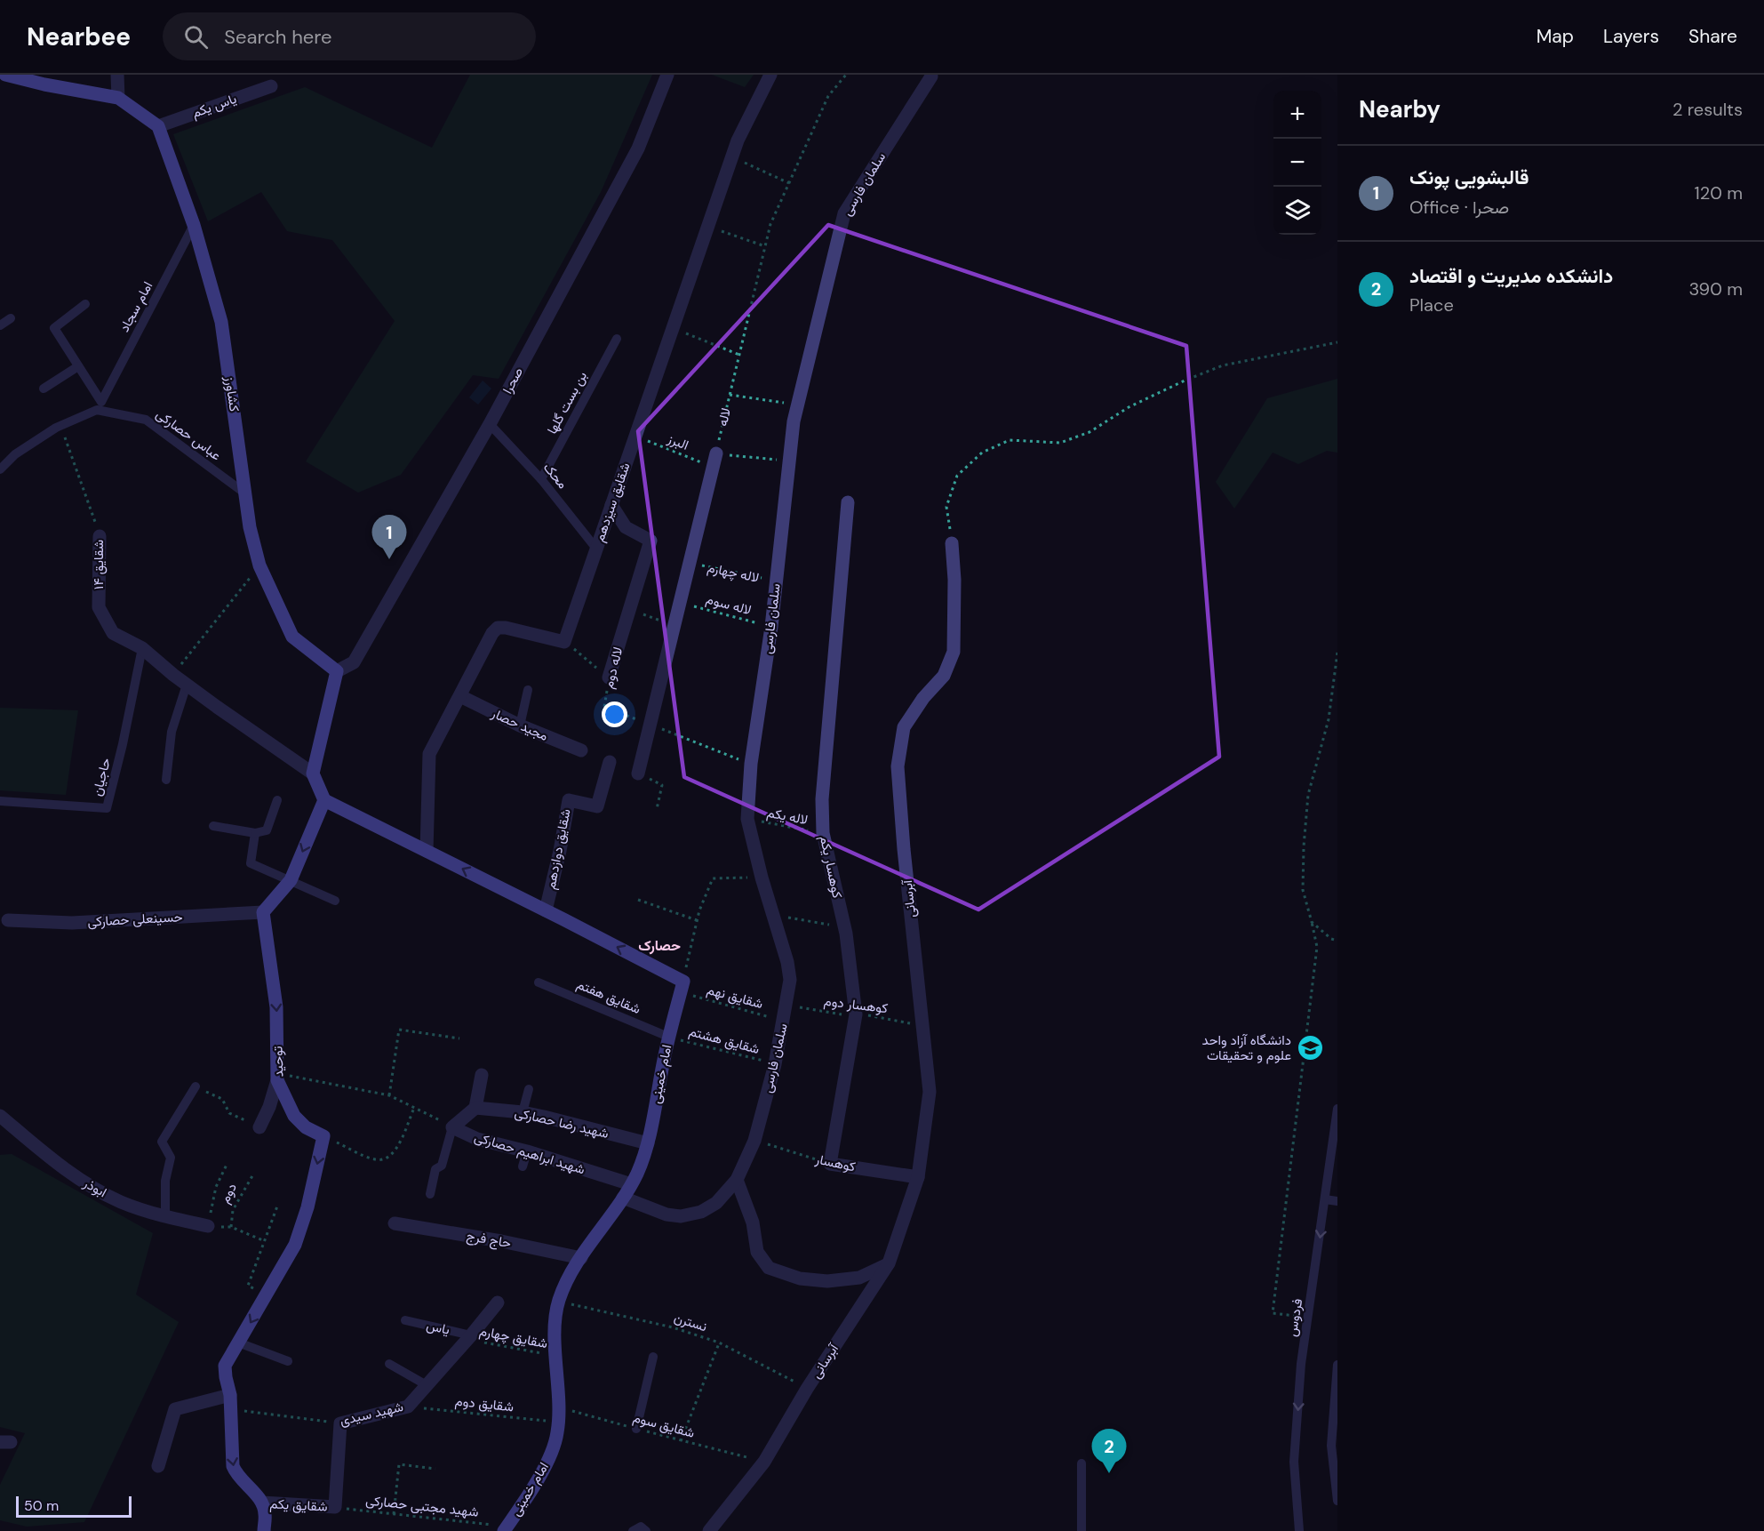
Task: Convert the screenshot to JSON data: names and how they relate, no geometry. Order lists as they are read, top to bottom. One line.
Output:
{"streets":{"street":["یاس یکم","سلمان فارسی","صحرا","کشاورز","شقایق سیزدهم","شقایق ۱۴","لاله دوم","مجید حصار","شقایق دوازدهم","کوهسار یکم","آبرسانی","حسینعلی حصارکی","توحید","امام خمینی","شهید رضا حصارکی","شهید ابراهیم حصارکی","کوهسار","ابوذر","حاج فرج","شهید سیدی","شقایق یکم"],"lane":["امام سجاد","بن بست گلها","عباس حصارکی","محک","حاجیان","شقایق هفتم","فردوس","یاس"],"path":["لاله","البرز","لاله چهارم","لاله سوم","لاله یکم","شقایق نهم","کوهسار دوم","شقایق هشتم","دوم","نسترن","شقایق چهارم","شقایق دوم","شقایق سوم","شهید مجتبی حصارکی"]},"crossings":[["یاس یکم","کشاورز"],["سلمان فارسی","لاله چهارم"],["سلمان فارسی","لاله سوم"],["سلمان فارسی","لاله دوم"],["سلمان فارسی","لاله یکم"],["سلمان فارسی","شقایق نهم"],["سلمان فارسی","کوهسار دوم"],["سلمان فارسی","شقایق هشتم"],["سلمان فارسی","کوهسار"],["امام سجاد","کشاورز"],["صحرا","کشاورز"],["صحرا","محک"],["کشاورز","عباس حصارکی"],["بن بست گلها","محک"],["عباس حصارکی","شقایق ۱۴"],["البرز","شقایق سیزدهم"],["محک","شقایق سیزدهم"],["شقایق سیزدهم","لاله دوم"],["شقایق ۱۴","حاجیان"],["لاله یکم","کوهسار یکم"],["کوهسار یکم","کوهسار دوم"],["کوهسار یکم","کوهسار"],["آبرسانی","کوهسار دوم"],["آبرسانی","کوهسار"],["آبرسانی","نسترن"],["آبرسانی","شقایق سوم"],["حسینعلی حصارکی","توحید"],["شقایق هفتم","شقایق هشتم"],["شقایق هفتم","امام خمینی"],["شقایق نهم","امام خمینی"],["شقایق هشتم","امام خمینی"],["امام خمینی","شهید رضا حصارکی"],["امام خمینی","شهید ابراهیم حصارکی"],["امام خمینی","حاج فرج"],["امام خمینی","نسترن"],["امام خمینی","شقایق چهارم"],["امام خمینی","شقایق دوم"],["امام خمینی","شقایق سوم"],["امام خمینی","شهید مجتبی حصارکی"],["یاس","شقایق چهارم"],["یاس","شهید سیدی"],["شقایق چهارم","شهید سیدی"],["شقایق دوم","شهید سیدی"],["شقایق یکم","شهید مجتبی حصارکی"]],"one_way":["توحید"],"districts":["حصارک"],"places":{"school or university":["دانشگاه آزاد واحد علوم و تحقیقات"]},"scale_bar":"50 m","page":{"header":"Nearbee","search":"Search here","nav":["Map","Layers","Share"],"heading":["Nearby","2 results"],"map_buttons":["+","−"],"list":[{"mark":"1","name":"قالبشویی پونک","note":"Office · صحرا","value":"120 m"},{"mark":"2","name":"دانشکده مدیریت و اقتصاد","note":"Place","value":"390 m"}],"pins":["1","2"],"scale":"50 m"}}
